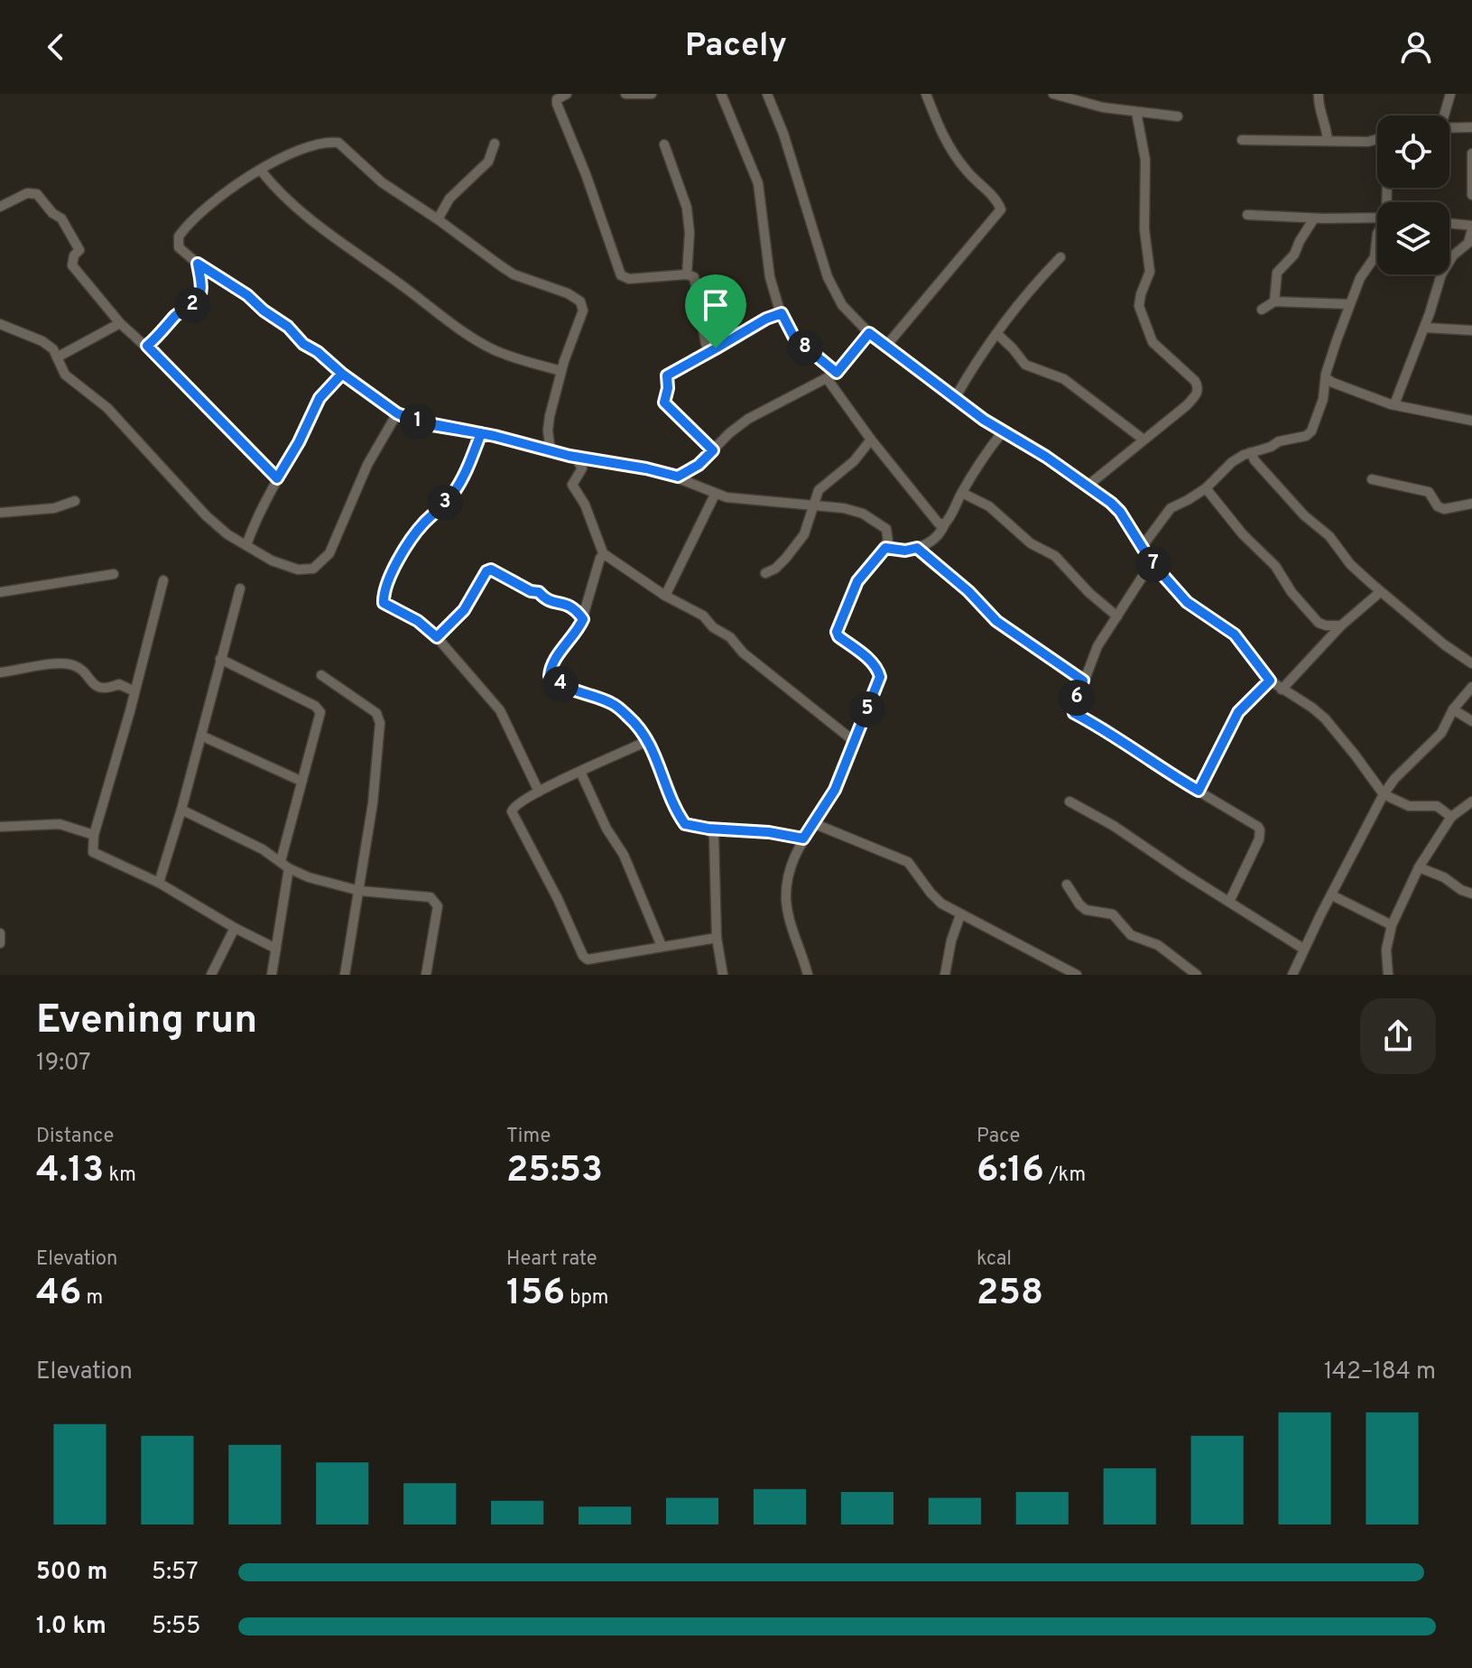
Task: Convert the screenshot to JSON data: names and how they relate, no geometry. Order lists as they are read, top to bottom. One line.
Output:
{"page":{"header":"Pacely","pins":["2","8","1","3","7","4","6","5"],"heading":["Evening run","19:07"],"stats":[["Distance","4.13 km"],["Time","25:53"],["Pace","6:16 /km"],["Elevation","46 m"],["Heart rate","156 bpm"],["kcal","258"]],"chart":["Elevation","142–184 m"],"list":[{"name":"500 m","note":"5:57"},{"name":"1.0 km","note":"5:55"}]}}
